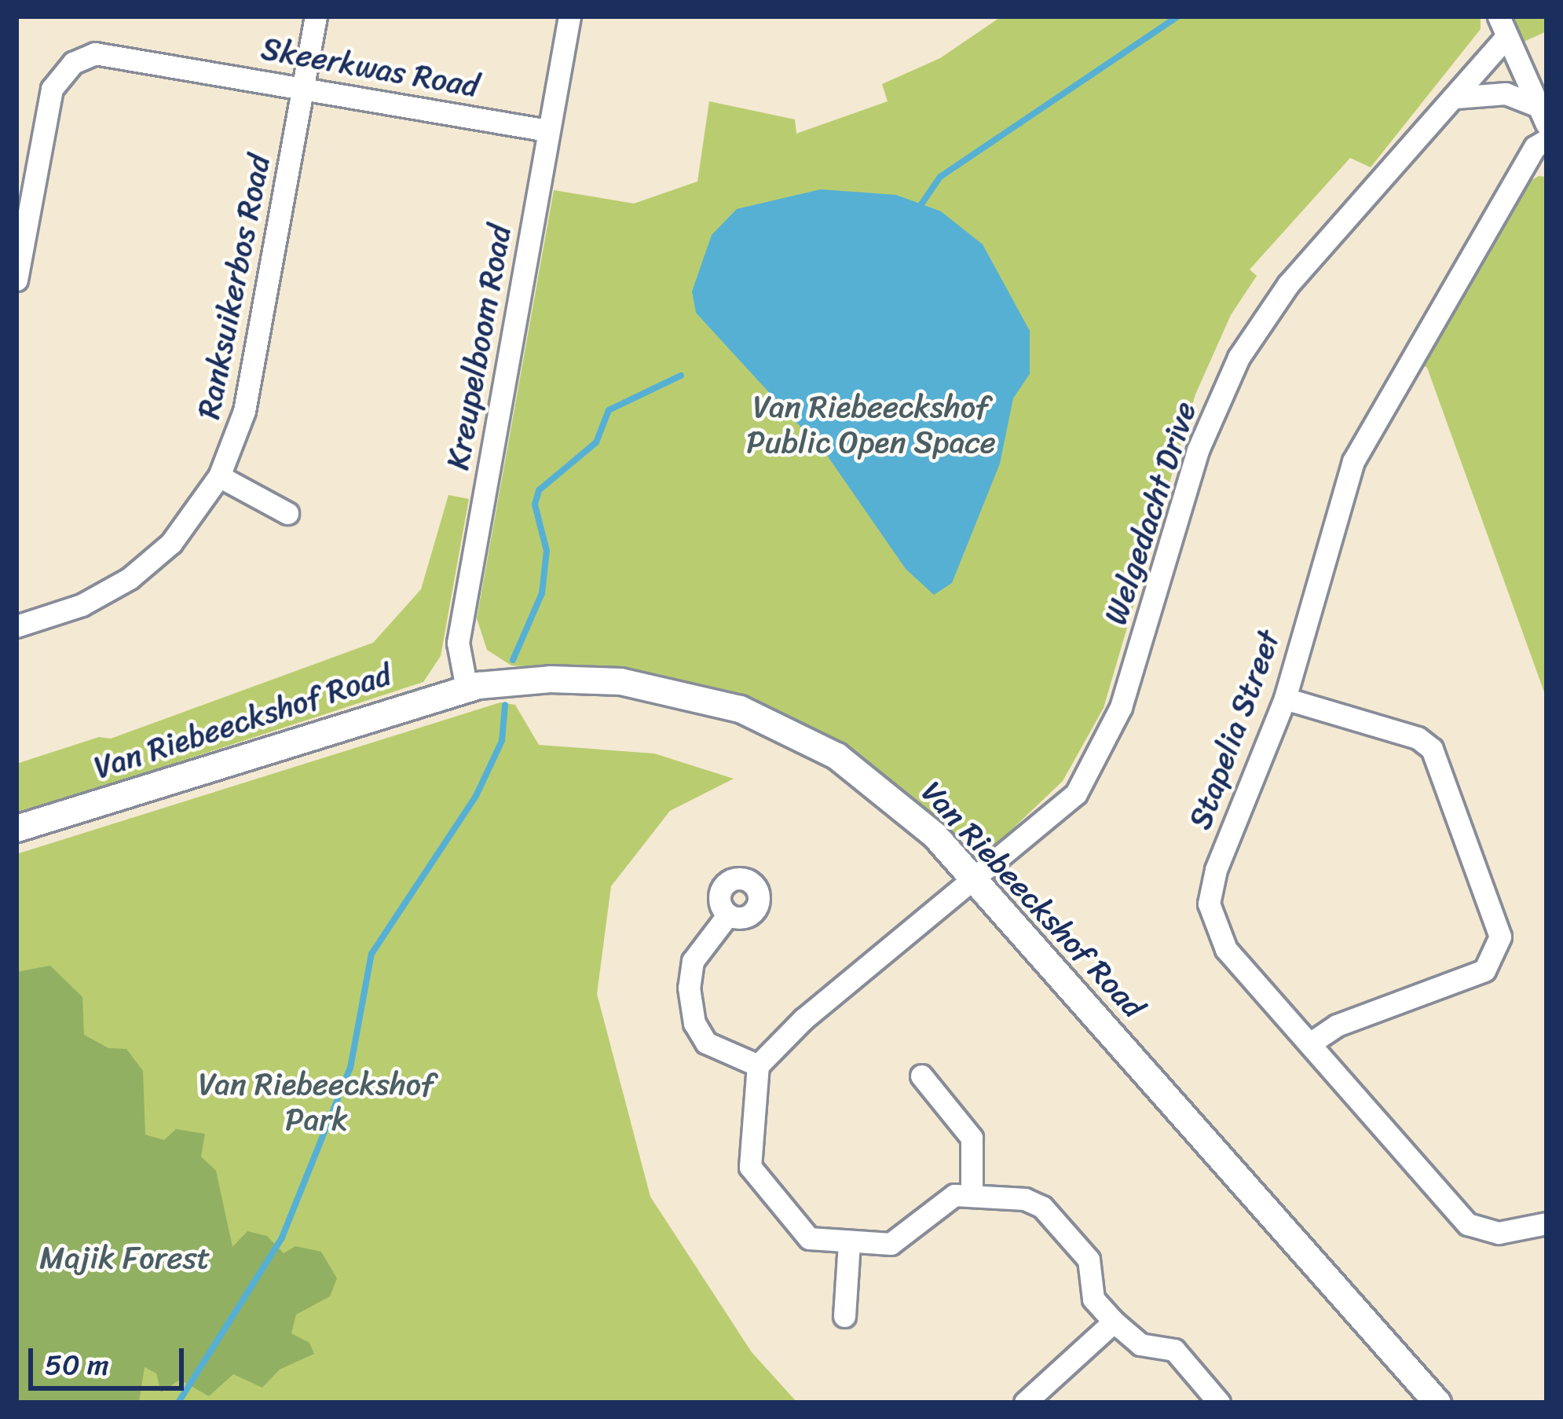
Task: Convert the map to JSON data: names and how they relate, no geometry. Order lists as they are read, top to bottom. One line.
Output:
{"streets":{"street":["Skeerkwas Road","Ranksuikerbos Road","Kreupelboom Road","Welgedacht Drive","Van Riebeeckshof Road","Stapelia Street"]},"crossings":[["Skeerkwas Road","Ranksuikerbos Road"],["Skeerkwas Road","Kreupelboom Road"],["Kreupelboom Road","Van Riebeeckshof Road"],["Welgedacht Drive","Van Riebeeckshof Road"]],"parks":["Van Riebeeckshof Public Open Space","Van Riebeeckshof Park","Majik Forest"],"scale_bar":"50 m"}
